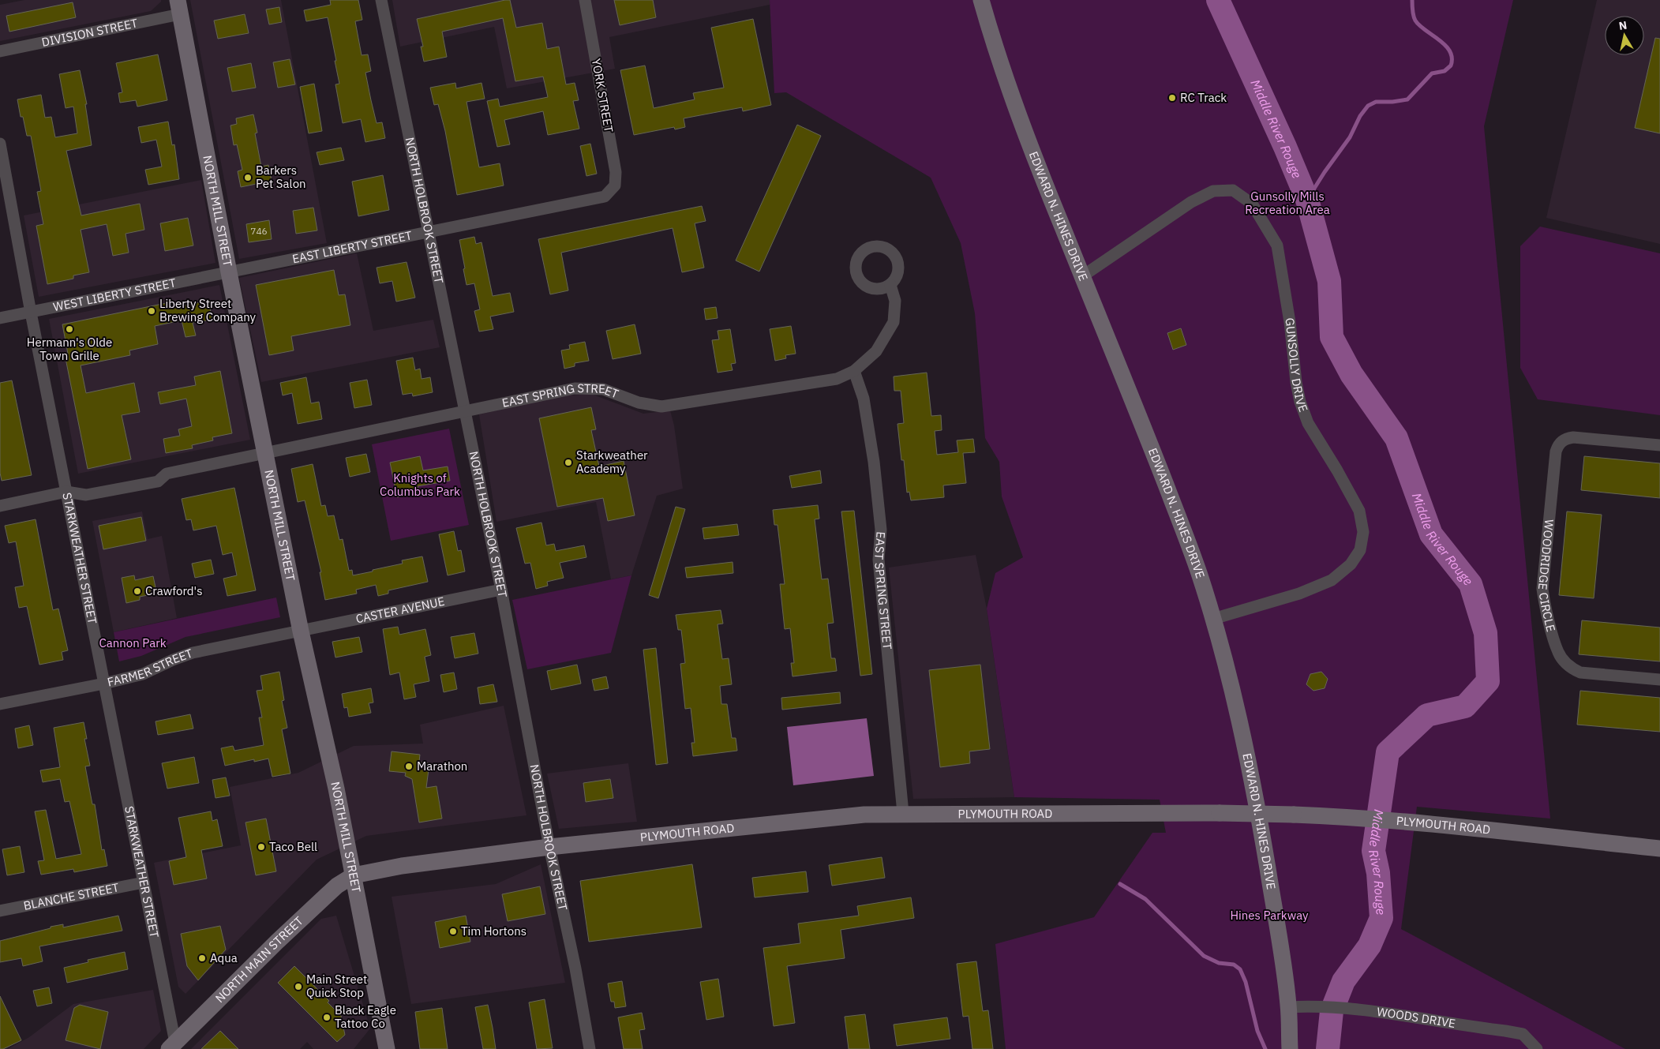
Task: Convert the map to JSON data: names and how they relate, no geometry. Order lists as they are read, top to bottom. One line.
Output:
{"streets":{"street":["DIVISION STREET","YORK STREET","NORTH HOLBROOK STREET","NORTH MILL STREET","EDWARD N. HINES DRIVE","EAST LIBERTY STREET","WEST LIBERTY STREET","GUNSOLLY DRIVE","EAST SPRING STREET","STARKWEATHER STREET","WOODRIDGE CIRCLE","CASTER AVENUE","FARMER STREET","PLYMOUTH ROAD","BLANCHE STREET","NORTH MAIN STREET","WOODS DRIVE"]},"crossings":[["DIVISION STREET","NORTH MILL STREET"],["YORK STREET","EAST LIBERTY STREET"],["NORTH HOLBROOK STREET","EAST LIBERTY STREET"],["NORTH HOLBROOK STREET","EAST SPRING STREET"],["NORTH HOLBROOK STREET","CASTER AVENUE"],["NORTH HOLBROOK STREET","PLYMOUTH ROAD"],["NORTH MILL STREET","EAST LIBERTY STREET"],["NORTH MILL STREET","WEST LIBERTY STREET"],["NORTH MILL STREET","EAST SPRING STREET"],["NORTH MILL STREET","CASTER AVENUE"],["NORTH MILL STREET","FARMER STREET"],["NORTH MILL STREET","PLYMOUTH ROAD"],["NORTH MILL STREET","NORTH MAIN STREET"],["EDWARD N. HINES DRIVE","GUNSOLLY DRIVE"],["EDWARD N. HINES DRIVE","WOODS DRIVE"],["EAST LIBERTY STREET","WEST LIBERTY STREET"],["WEST LIBERTY STREET","STARKWEATHER STREET"],["EAST SPRING STREET","STARKWEATHER STREET"],["EAST SPRING STREET","PLYMOUTH ROAD"],["STARKWEATHER STREET","FARMER STREET"],["STARKWEATHER STREET","BLANCHE STREET"],["STARKWEATHER STREET","NORTH MAIN STREET"],["CASTER AVENUE","FARMER STREET"],["PLYMOUTH ROAD","NORTH MAIN STREET"]],"water":["Middle River Rouge"],"parks":["Gunsolly Mills Recreation Area","Knights of Columbus Park","Cannon Park","Hines Parkway"],"places":["RC Track","Barkers Pet Salon","Liberty Street Brewing Company","Hermann's Olde Town Grille","Starkweather Academy","Crawford's","Marathon","Taco Bell","Tim Hortons","Aqua","Main Street Quick Stop","Black Eagle Tattoo Co"],"house_numbers":["746"],"north":"top"}
